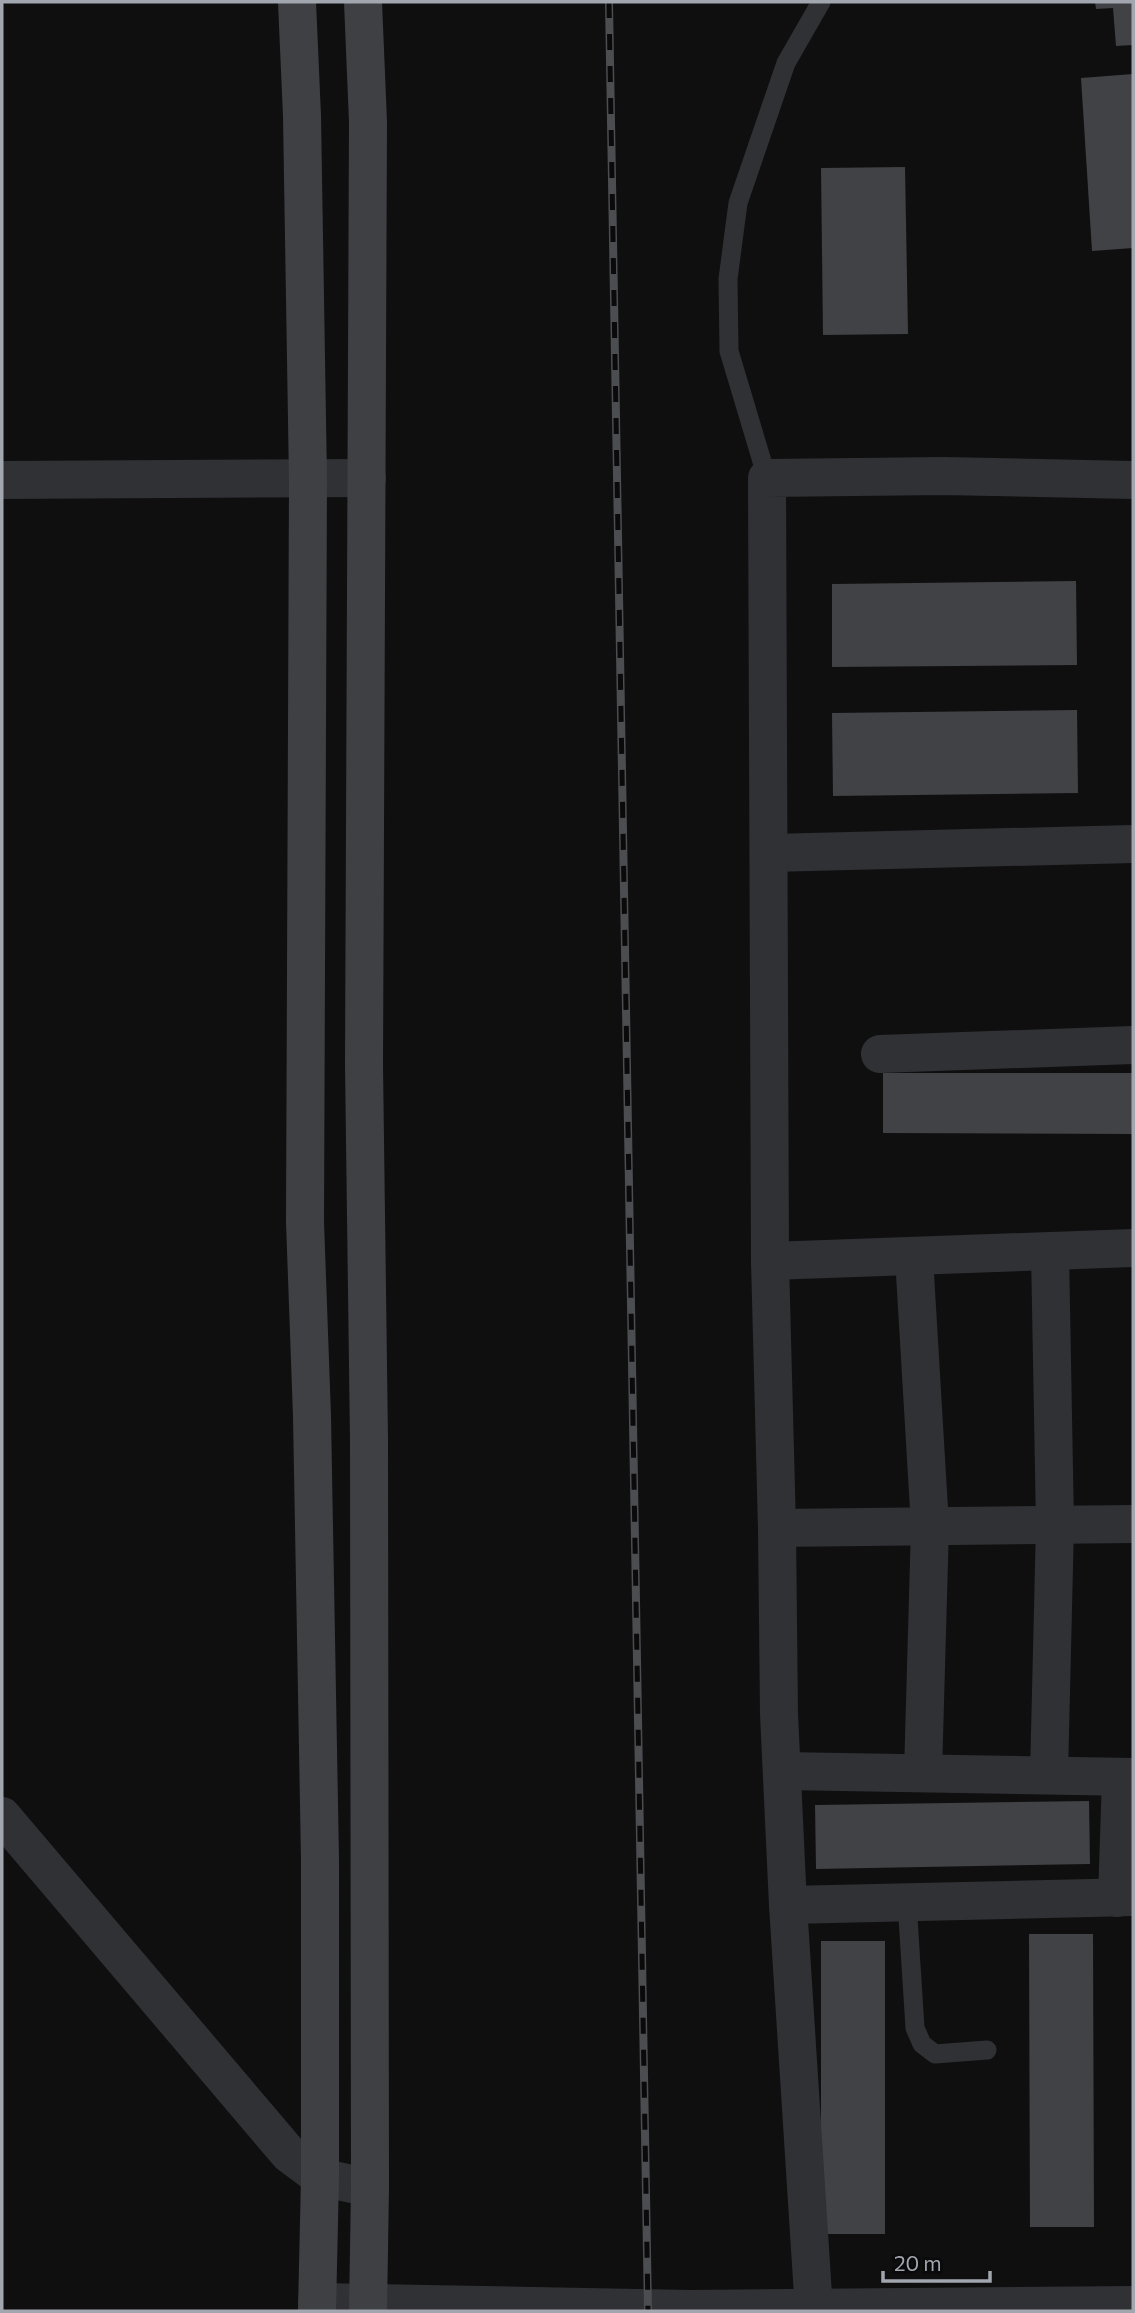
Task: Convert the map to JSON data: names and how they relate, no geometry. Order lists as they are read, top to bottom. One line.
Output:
{"scale_bar":"20 m"}
